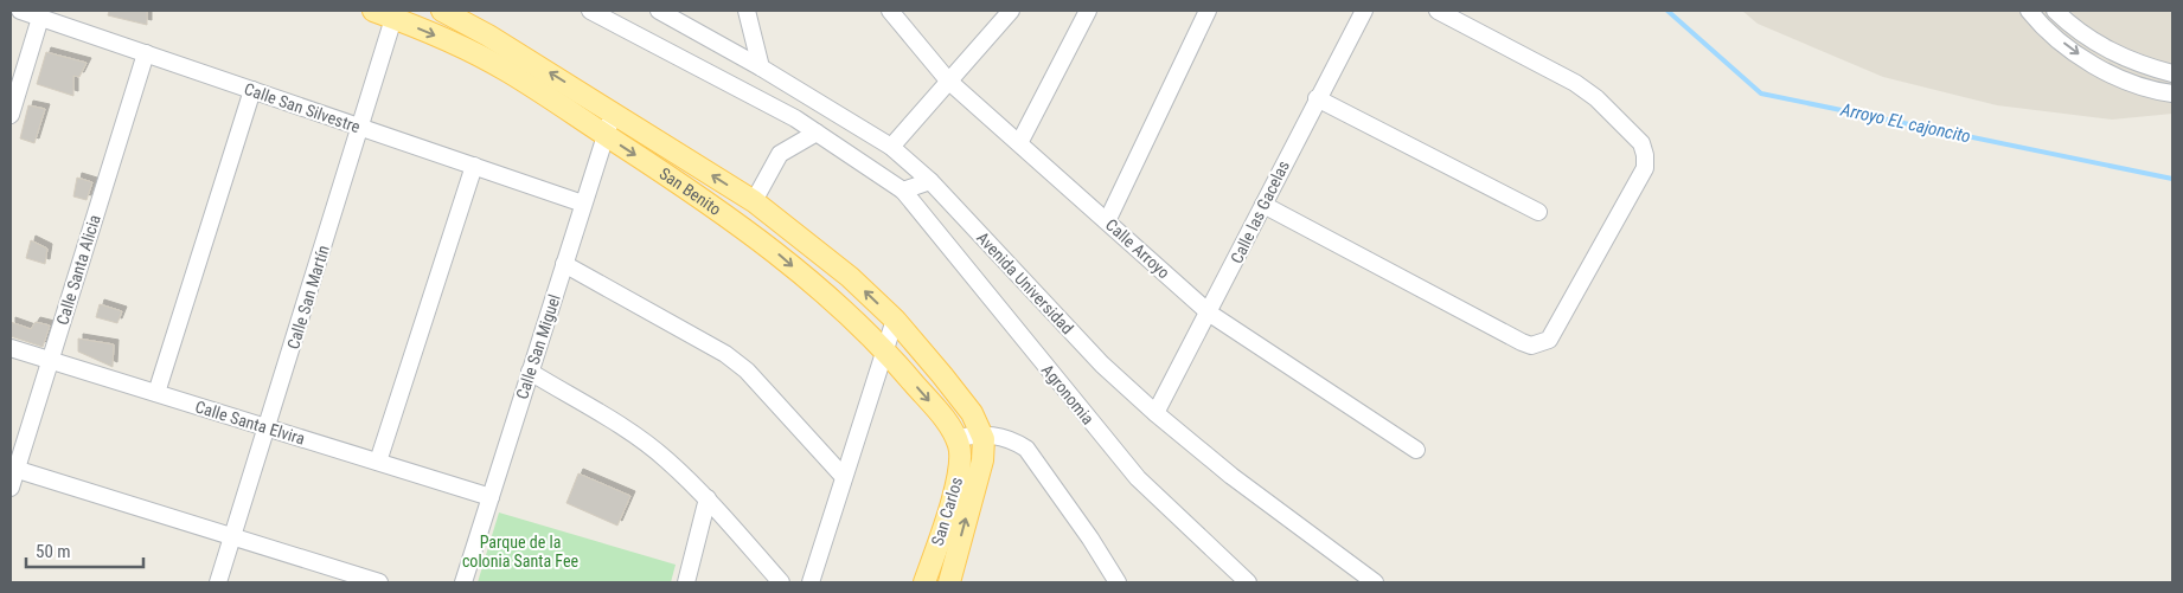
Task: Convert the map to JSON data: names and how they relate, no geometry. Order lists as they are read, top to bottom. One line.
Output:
{"streets":{"main road":["San Benito","San Carlos"],"street":["Calle San Silvestre","Calle las Gacelas","Calle Arroyo","Calle Santa Alicia","Avenida Universidad","Calle San Martín","Calle San Miguel","Agronomia","Calle Santa Elvira"]},"crossings":[["Calle San Silvestre","Calle Santa Alicia"],["Calle San Silvestre","Calle San Martín"],["Calle San Silvestre","Calle San Miguel"],["San Benito","Calle San Martín"],["San Benito","Calle San Miguel"],["San Benito","San Carlos"],["Calle las Gacelas","Calle Arroyo"],["Calle las Gacelas","Avenida Universidad"],["Calle Santa Alicia","Calle Santa Elvira"],["Calle San Martín","Calle Santa Elvira"],["Calle San Miguel","Calle Santa Elvira"]],"water":["Arroyo EL cajoncito"],"parks":["Parque de la colonia Santa Fee"],"scale_bar":"50 m"}
